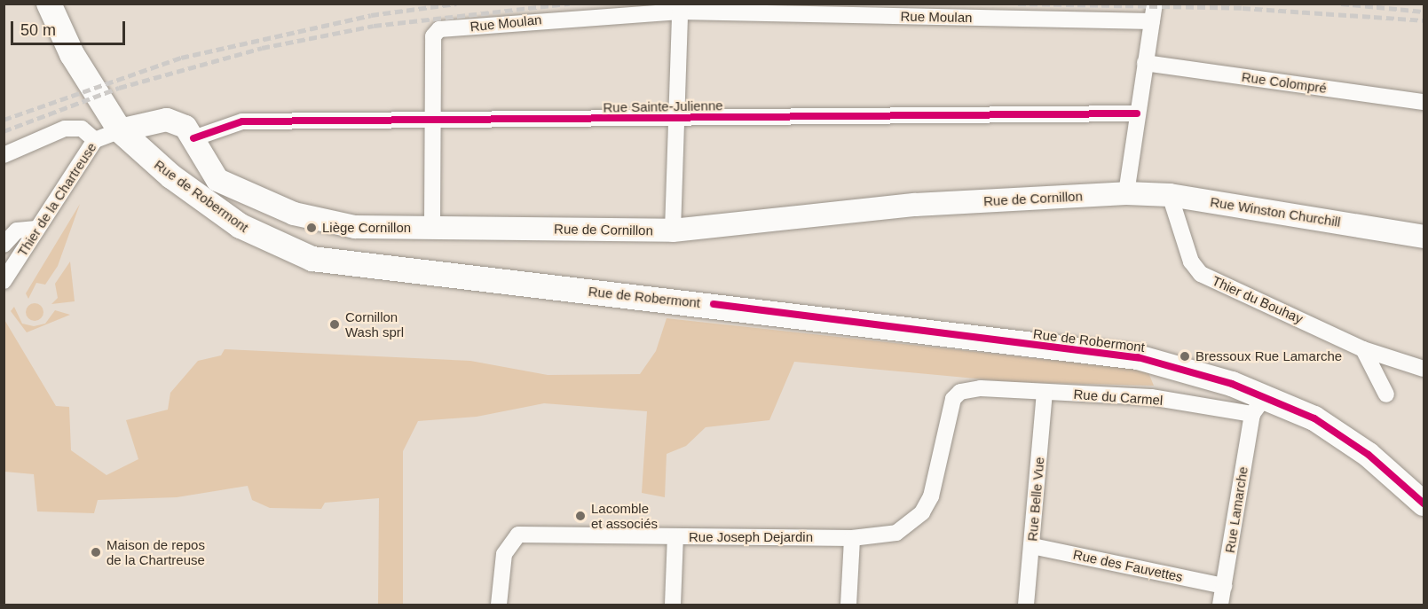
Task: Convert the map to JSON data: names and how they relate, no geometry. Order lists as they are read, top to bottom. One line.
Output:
{"streets":{"main road":["Rue de Robermont","Rue de Cornillon","Rue Winston Churchill"],"street":["Rue Moulan","Rue Colompré","Rue Sainte-Julienne","Thier de la Chartreuse","Thier du Bouhay","Rue du Carmel","Rue Belle Vue","Rue Lamarche","Rue Joseph Dejardin","Rue des Fauvettes"]},"crossings":[["Rue Moulan","Rue Sainte-Julienne"],["Rue Sainte-Julienne","Rue de Cornillon"],["Rue de Robermont","Rue de Cornillon"],["Rue de Robermont","Thier de la Chartreuse"],["Rue de Robermont","Rue du Carmel"],["Rue de Robermont","Rue Lamarche"],["Rue de Cornillon","Thier de la Chartreuse"],["Rue de Cornillon","Rue Winston Churchill"],["Rue Winston Churchill","Thier du Bouhay"],["Rue du Carmel","Rue Belle Vue"],["Rue du Carmel","Rue Lamarche"],["Rue du Carmel","Rue Joseph Dejardin"],["Rue Belle Vue","Rue des Fauvettes"],["Rue Lamarche","Rue des Fauvettes"]],"places":["Liège Cornillon","Cornillon Wash sprl","Bressoux Rue Lamarche","Lacomble et associés","Maison de repos de la Chartreuse"],"scale_bar":"50 m"}
